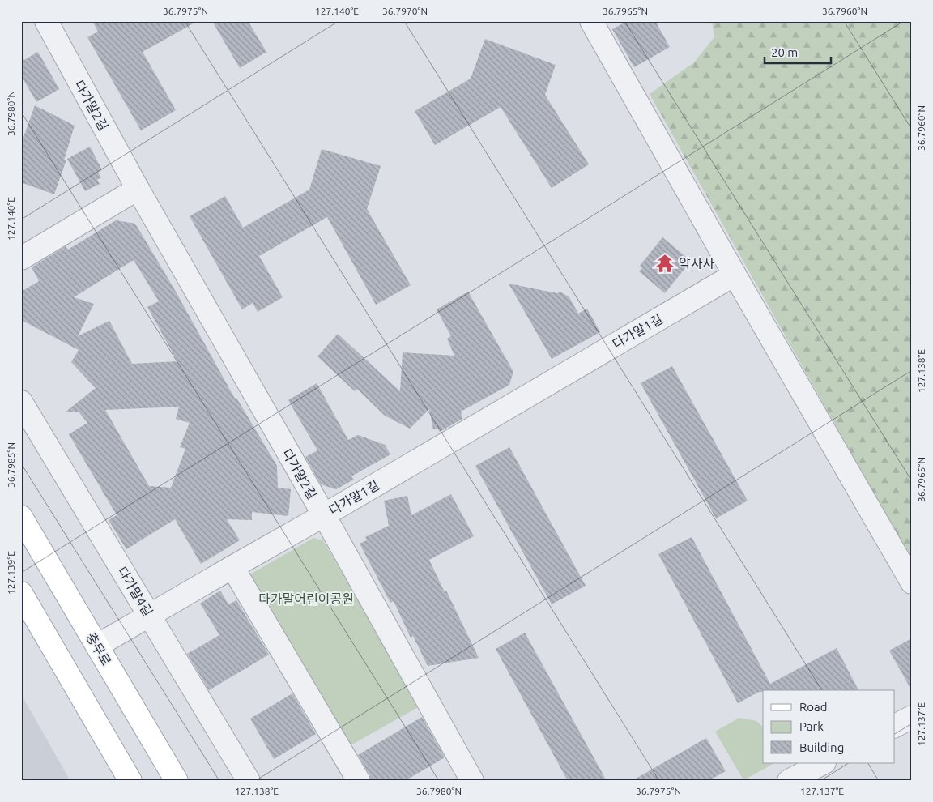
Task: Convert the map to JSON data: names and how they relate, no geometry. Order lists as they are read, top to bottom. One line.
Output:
{"streets":{"main road":["충무로"],"street":["다가말2길","다가말1길","다가말4길"]},"crossings":[["다가말2길","다가말1길"],["다가말1길","다가말4길"],["다가말1길","충무로"]],"parks":["다가말어린이공원"],"places":{"temple":["약사사"]},"legend":["Road","Park","Building"],"scale_bar":"20 m","coordinates":["36.7975°N","127.140°E","36.7970°N","36.7965°N","36.7960°N","36.7980°N","127.138°E","36.7985°N","127.139°E","127.137°E"]}
